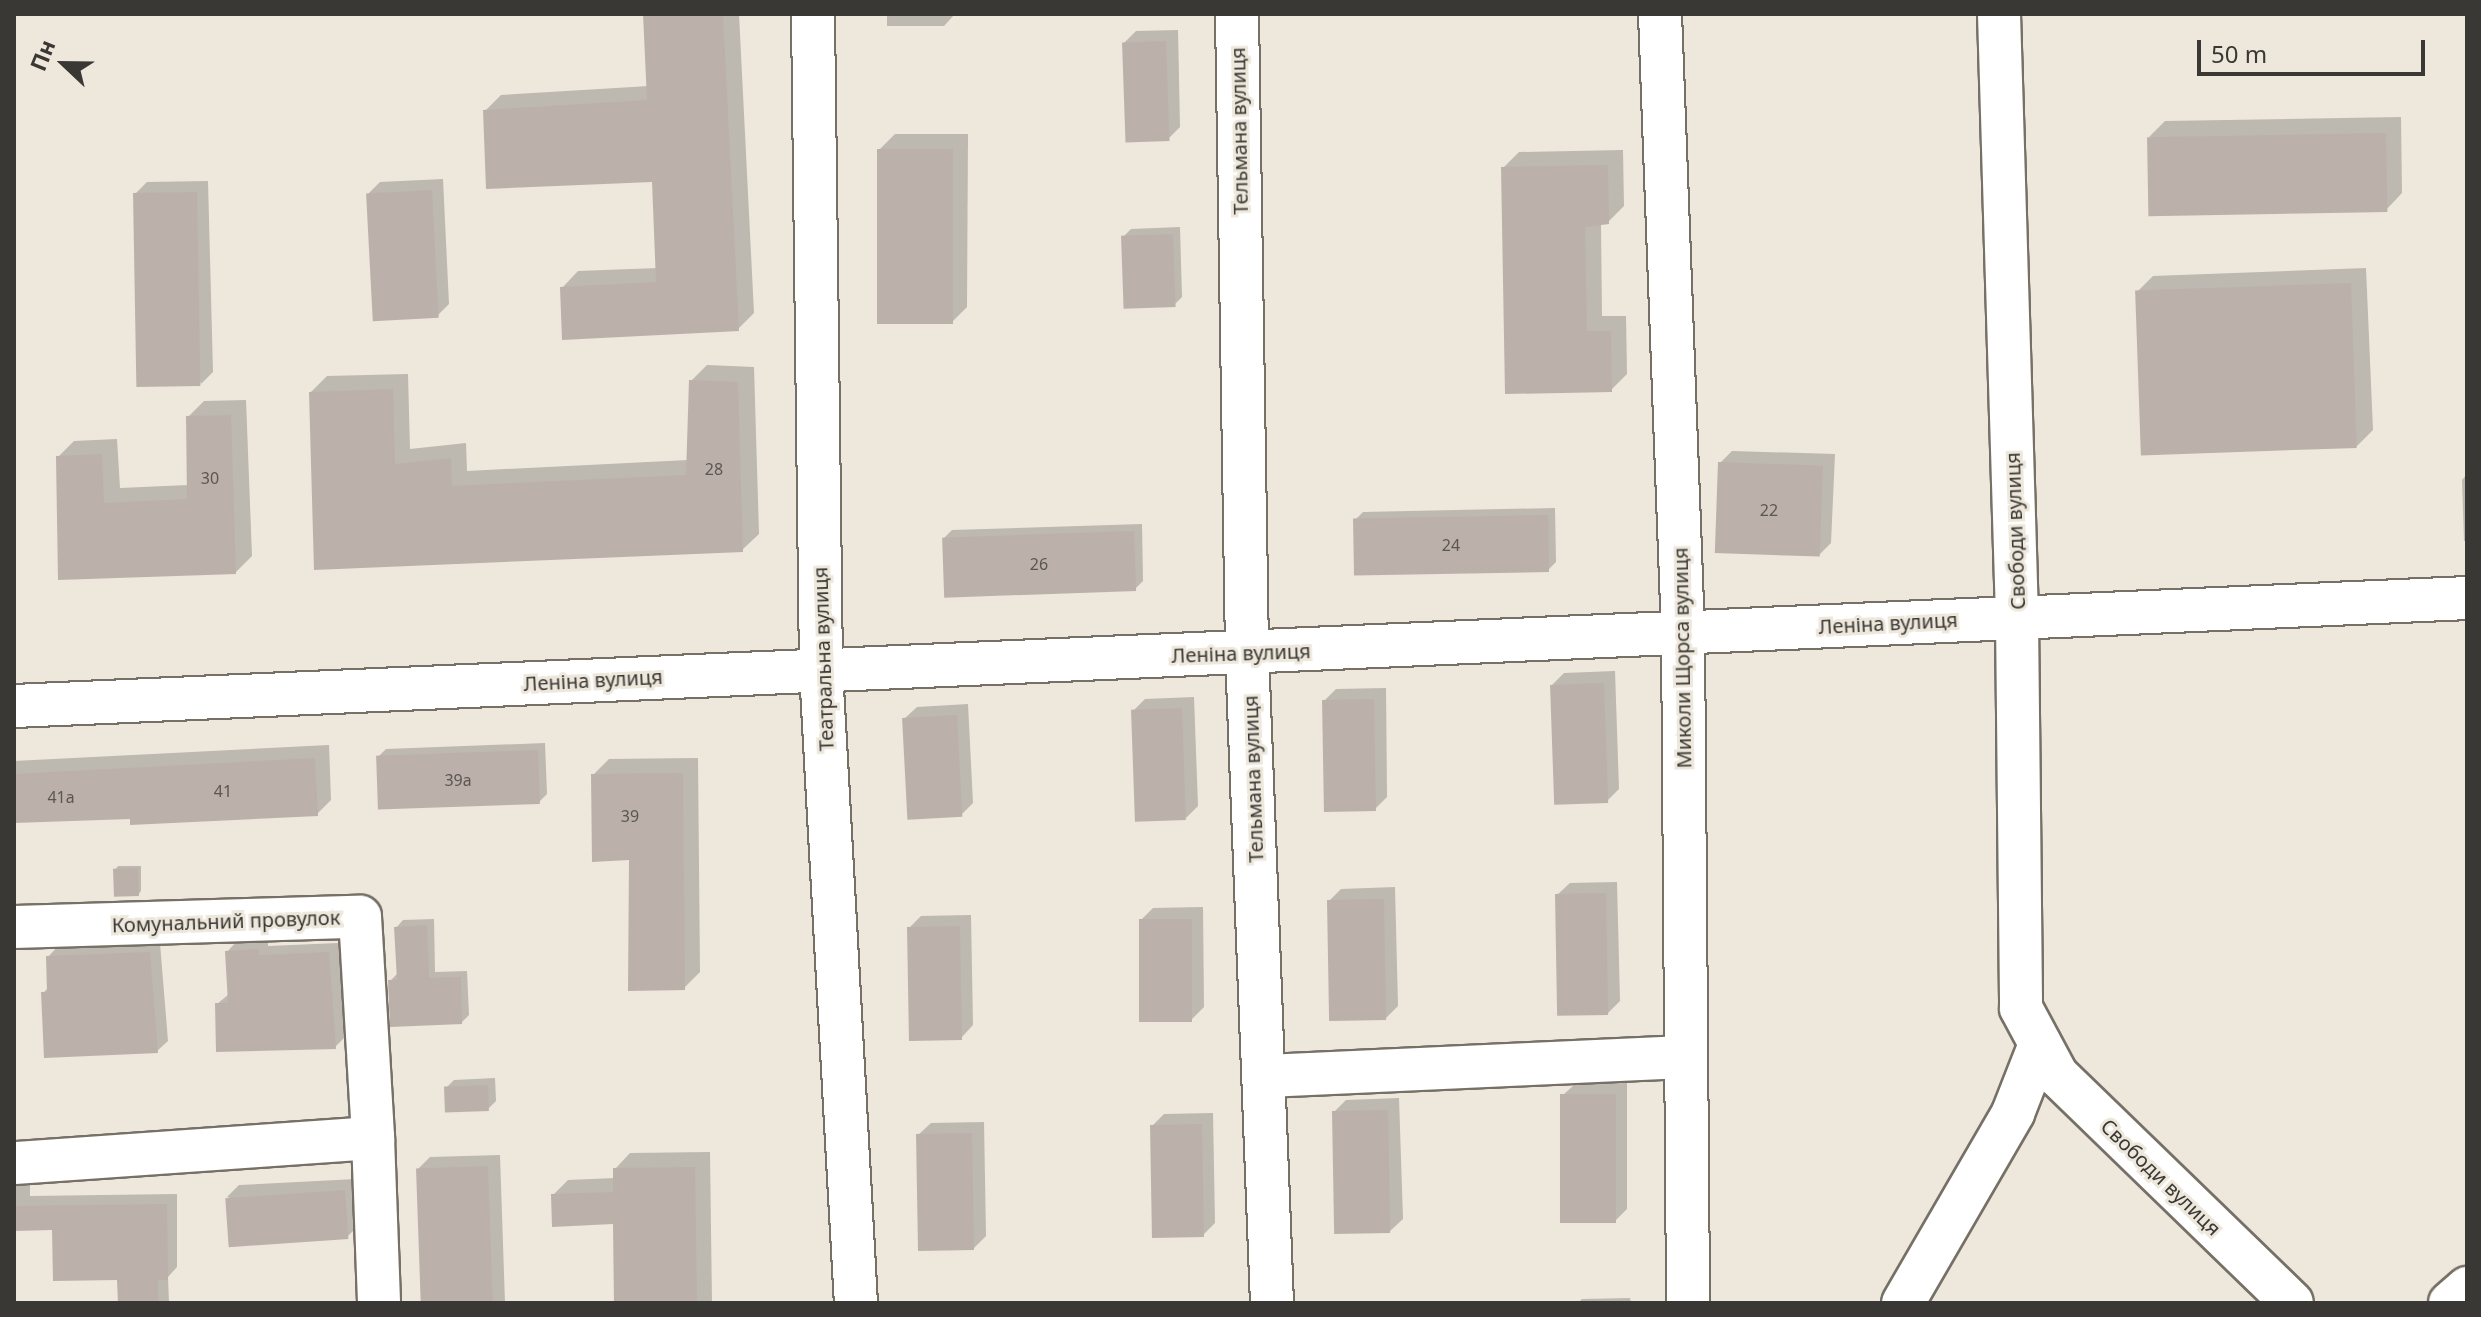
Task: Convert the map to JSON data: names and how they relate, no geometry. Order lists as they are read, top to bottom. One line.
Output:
{"streets":{"street":["Тельмана вулиця","Свободи вулиця","Леніна вулиця","Миколи Щорса вулиця","Театральна вулиця","Комунальний провулок"]},"crossings":[["Тельмана вулиця","Леніна вулиця"],["Свободи вулиця","Леніна вулиця"],["Леніна вулиця","Миколи Щорса вулиця"],["Леніна вулиця","Театральна вулиця"]],"house_numbers":["28","30","22","24","26","39а","41","41а","39"],"scale_bar":"50 m","north":"left"}
